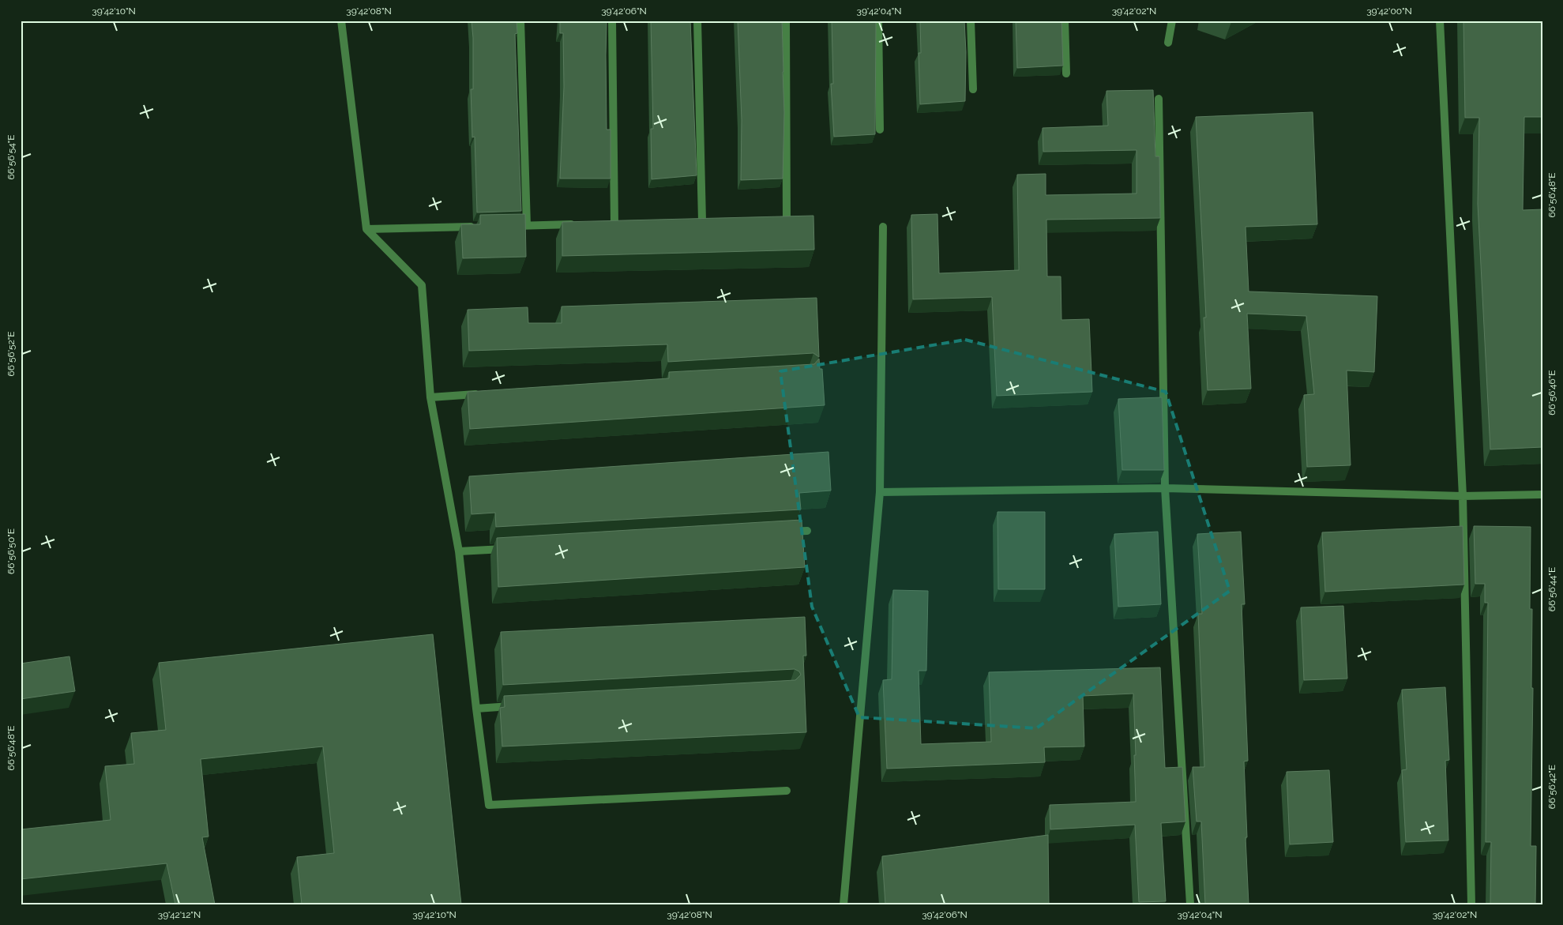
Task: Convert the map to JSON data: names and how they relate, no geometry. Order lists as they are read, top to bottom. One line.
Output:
{"coordinates":["39°42'10\"N","39°42'08\"N","39°42'06\"N","39°42'04\"N","39°42'02\"N","39°42'00\"N","66°56'54\"E","66°56'48\"E","66°56'52\"E","66°56'46\"E","66°56'50\"E","66°56'44\"E","66°56'42\"E","39°42'12\"N"]}
